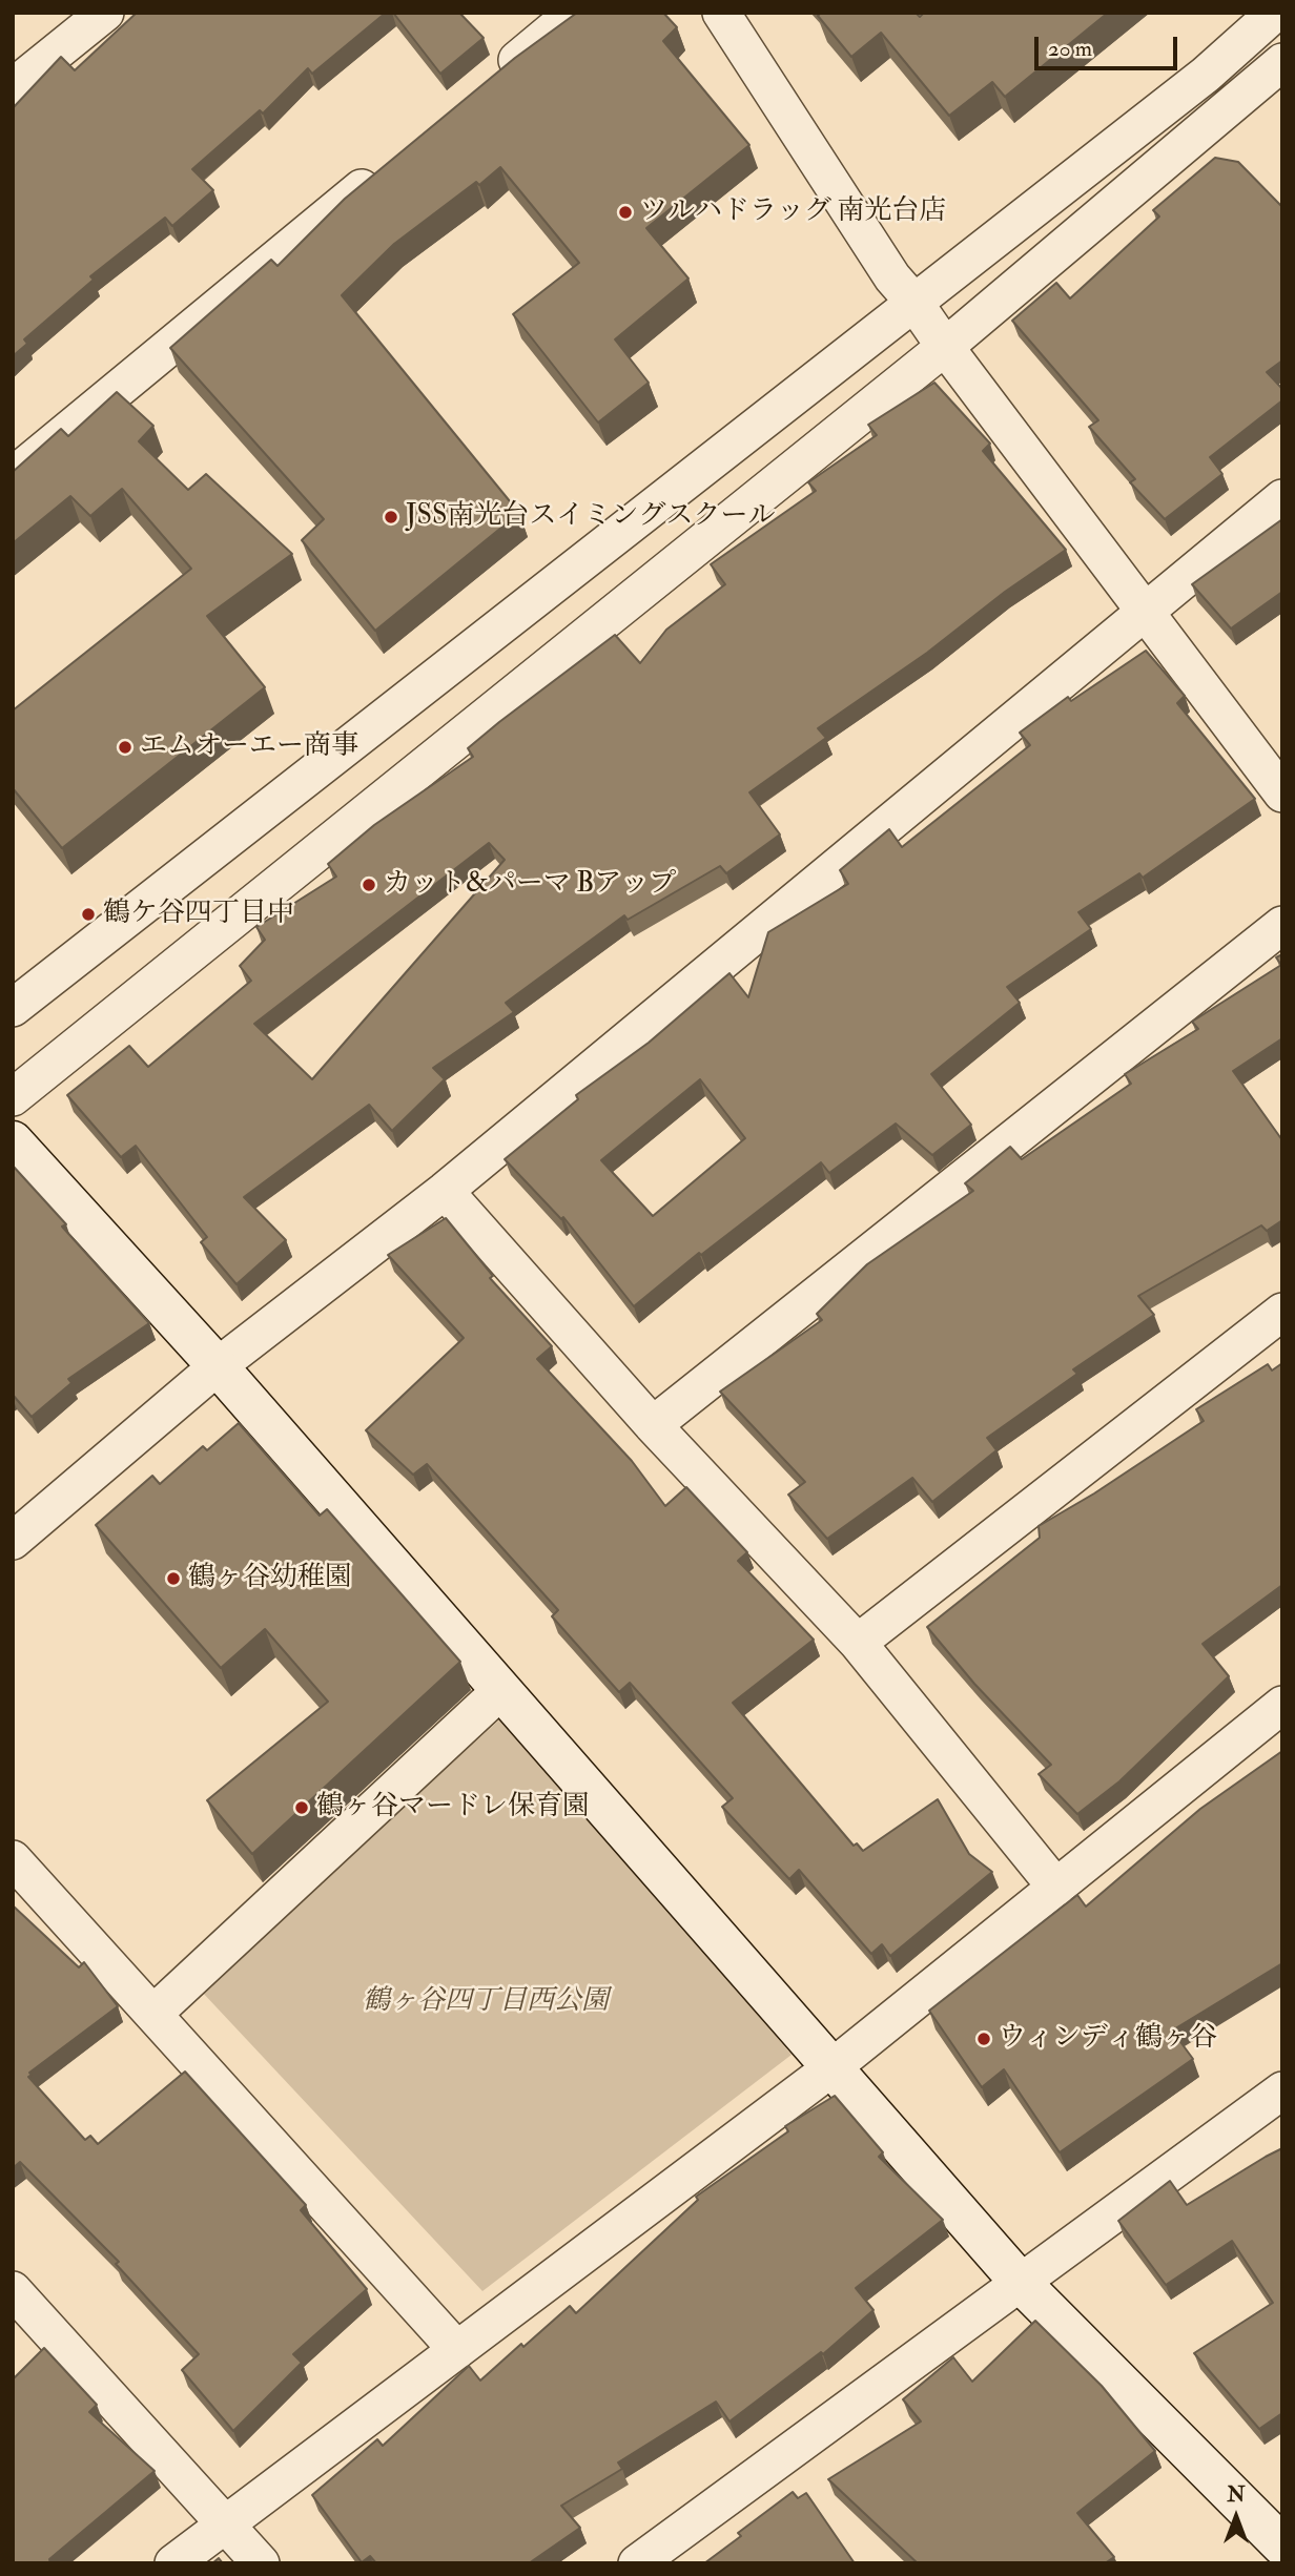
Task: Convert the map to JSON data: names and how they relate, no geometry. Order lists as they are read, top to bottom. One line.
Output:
{"parks":["鶴ヶ谷四丁目西公園"],"places":["ツルハドラッグ 南光台店","JSS南光台スイミングスクール","エムオーエー商事","カット&パーマ Bアップ","鶴ケ谷四丁目中","鶴ヶ谷幼稚園","鶴ヶ谷マードレ保育園","ウィンディ鶴ヶ谷"],"scale_bar":"20 m","north":"top"}
